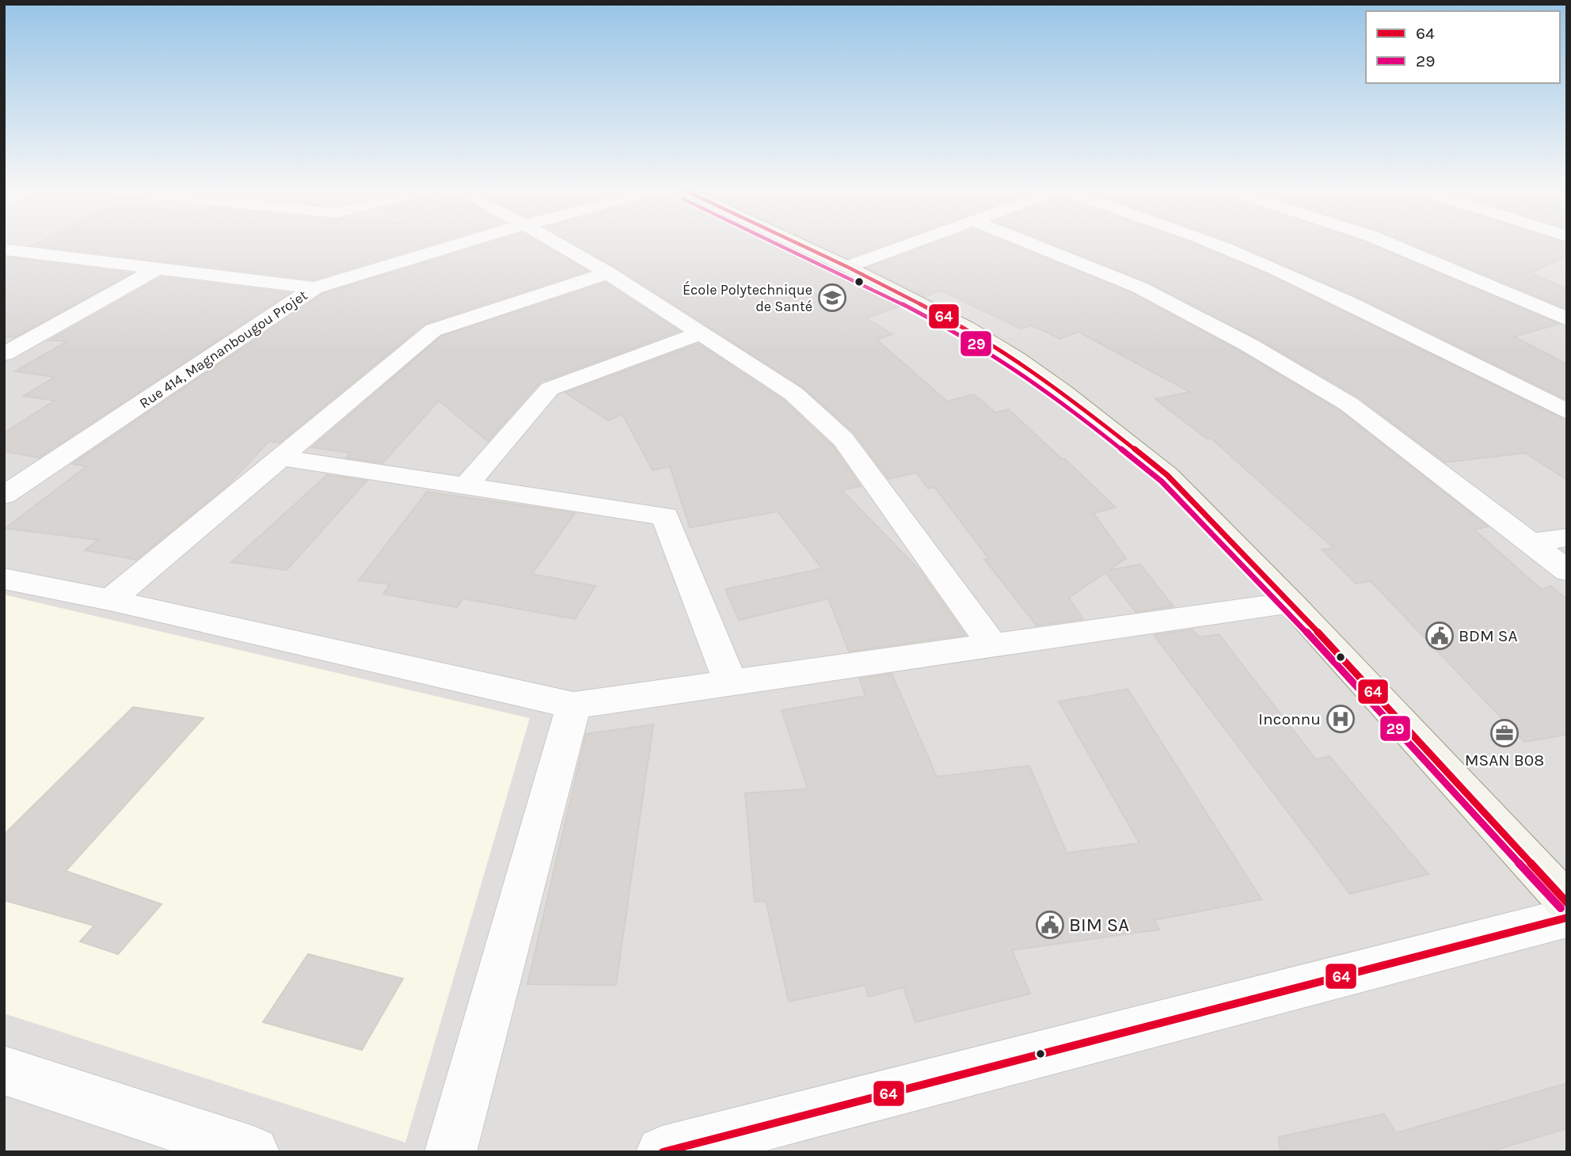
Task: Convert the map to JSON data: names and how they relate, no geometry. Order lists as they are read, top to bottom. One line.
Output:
{"streets":{"street":["Rue 414, Magnanbougou Projet"]},"places":{"school or university":["École Polytechnique de Santé"],"public building":["BDM SA","BIM SA"],"hospital":["Inconnu"],"office":["MSAN B08"]},"lines":["transit line 64","transit line 29"],"legend":["64","29"]}
